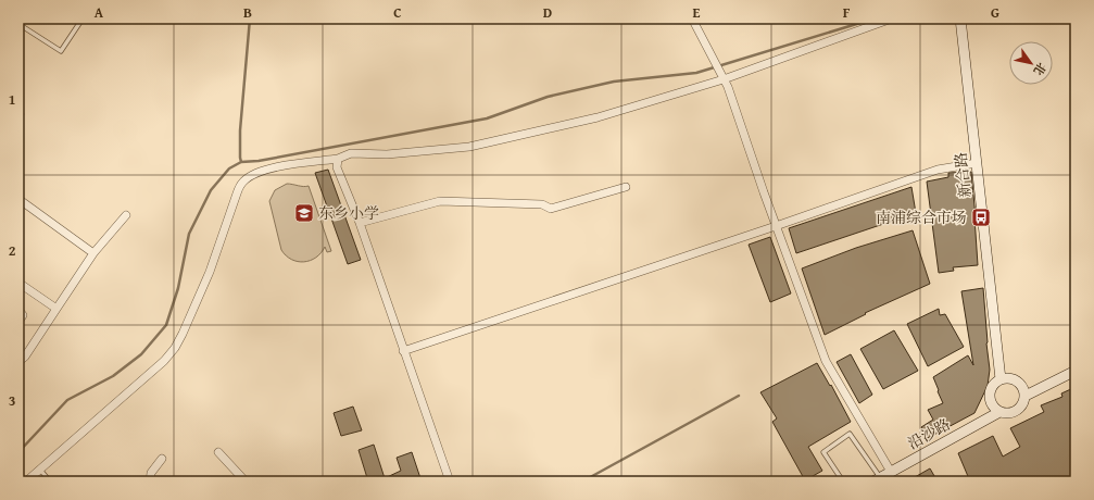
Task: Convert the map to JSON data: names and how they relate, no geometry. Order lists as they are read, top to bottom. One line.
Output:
{"streets":{"street":["新合路","沿沙路"]},"crossings":[["新合路","沿沙路"]],"places":{"school or university":["东乡小学"],"bus stop":["南浦综合市场"]},"north":"bottom right","grid":{"columns":["A","B","C","D","E","F","G"],"rows":["1","2","3"]}}
